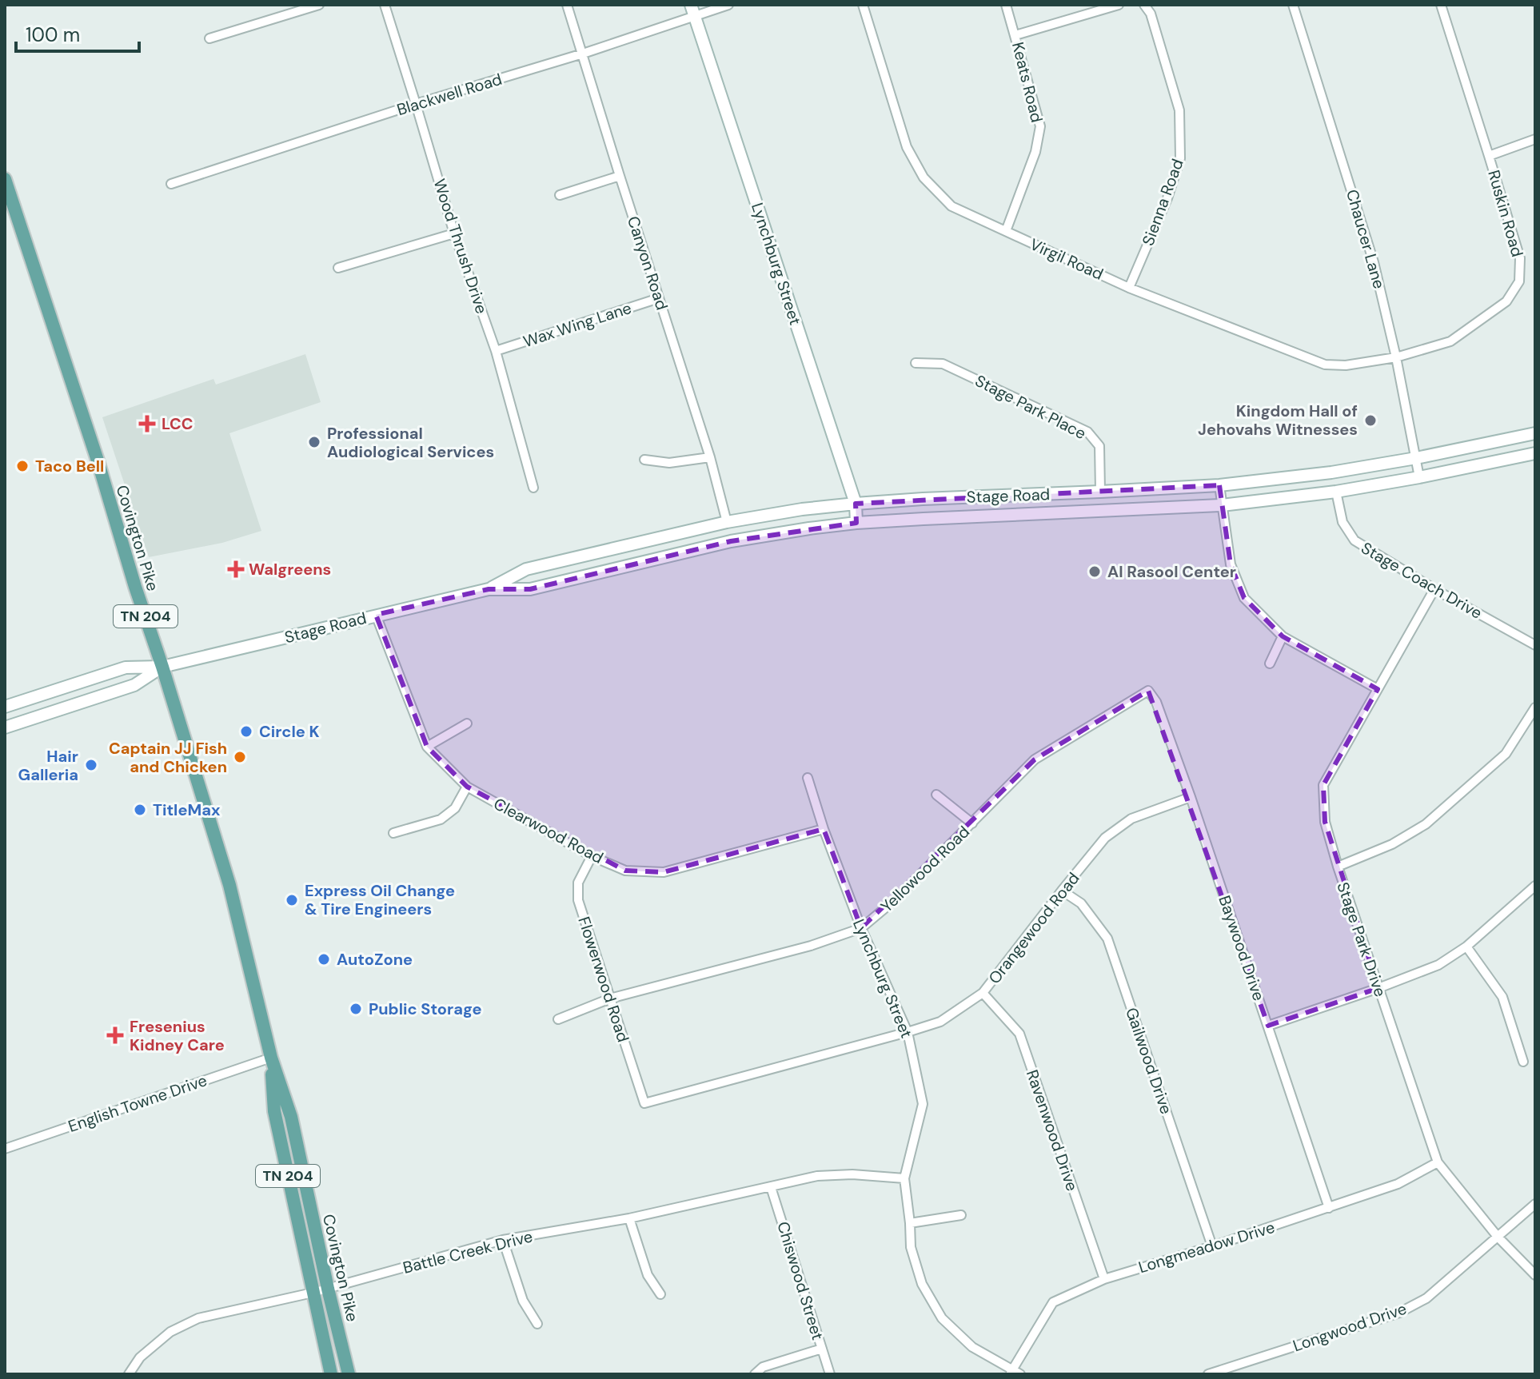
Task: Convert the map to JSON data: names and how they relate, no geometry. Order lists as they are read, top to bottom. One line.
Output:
{"streets":{"main road":["Lynchburg Street","Stage Road","Covington Pike","TN 204"],"street":["Keats Road","Blackwell Road","Sienna Road","Ruskin Road","Chaucer Lane","Wood Thrush Drive","Virgil Road","Canyon Road","Wax Wing Lane","Stage Park Place","Stage Coach Drive","Clearwood Road","Yellowood Road","Orangewood Road","Stage Park Drive","Baywood Drive","Flowerwood Road","Gailwood Drive","English Towne Drive","Ravenwood Drive","Longmeadow Drive","Battle Creek Drive","Chiswood Street","Longwood Drive"]},"crossings":[["Keats Road","Virgil Road"],["Blackwell Road","Wood Thrush Drive"],["Blackwell Road","Canyon Road"],["Blackwell Road","Lynchburg Street"],["Sienna Road","Virgil Road"],["Ruskin Road","Chaucer Lane"],["Ruskin Road","Virgil Road"],["Chaucer Lane","Virgil Road"],["Chaucer Lane","Stage Road"],["Wood Thrush Drive","Wax Wing Lane"],["Canyon Road","Wax Wing Lane"],["Canyon Road","Stage Road"],["Lynchburg Street","Stage Road"],["Lynchburg Street","Clearwood Road"],["Lynchburg Street","Yellowood Road"],["Lynchburg Street","Orangewood Road"],["Lynchburg Street","Longmeadow Drive"],["Lynchburg Street","Battle Creek Drive"],["Stage Park Place","Stage Road"],["Stage Road","Covington Pike"],["Stage Road","Stage Coach Drive"],["Stage Road","Clearwood Road"],["Covington Pike","English Towne Drive"],["Covington Pike","Battle Creek Drive"],["Stage Coach Drive","Stage Park Drive"],["Clearwood Road","Flowerwood Road"],["Yellowood Road","Baywood Drive"],["Yellowood Road","Flowerwood Road"],["Orangewood Road","Baywood Drive"],["Orangewood Road","Flowerwood Road"],["Orangewood Road","Gailwood Drive"],["Orangewood Road","Ravenwood Drive"],["Stage Park Drive","Longmeadow Drive"],["Stage Park Drive","Longwood Drive"],["Baywood Drive","Longmeadow Drive"],["Gailwood Drive","Longmeadow Drive"],["Ravenwood Drive","Longmeadow Drive"],["Battle Creek Drive","Chiswood Street"]],"places":{"other":["Kingdom Hall of Jehovahs Witnesses","Professional Audiological Services","Taco Bell","Al Rasool Center","Circle K","Captain JJ Fish and Chicken","Hair Galleria","TitleMax","Express Oil Change & Tire Engineers","AutoZone","Public Storage"],"health":["LCC","Walgreens","Fresenius Kidney Care"]},"scale_bar":"100 m"}
